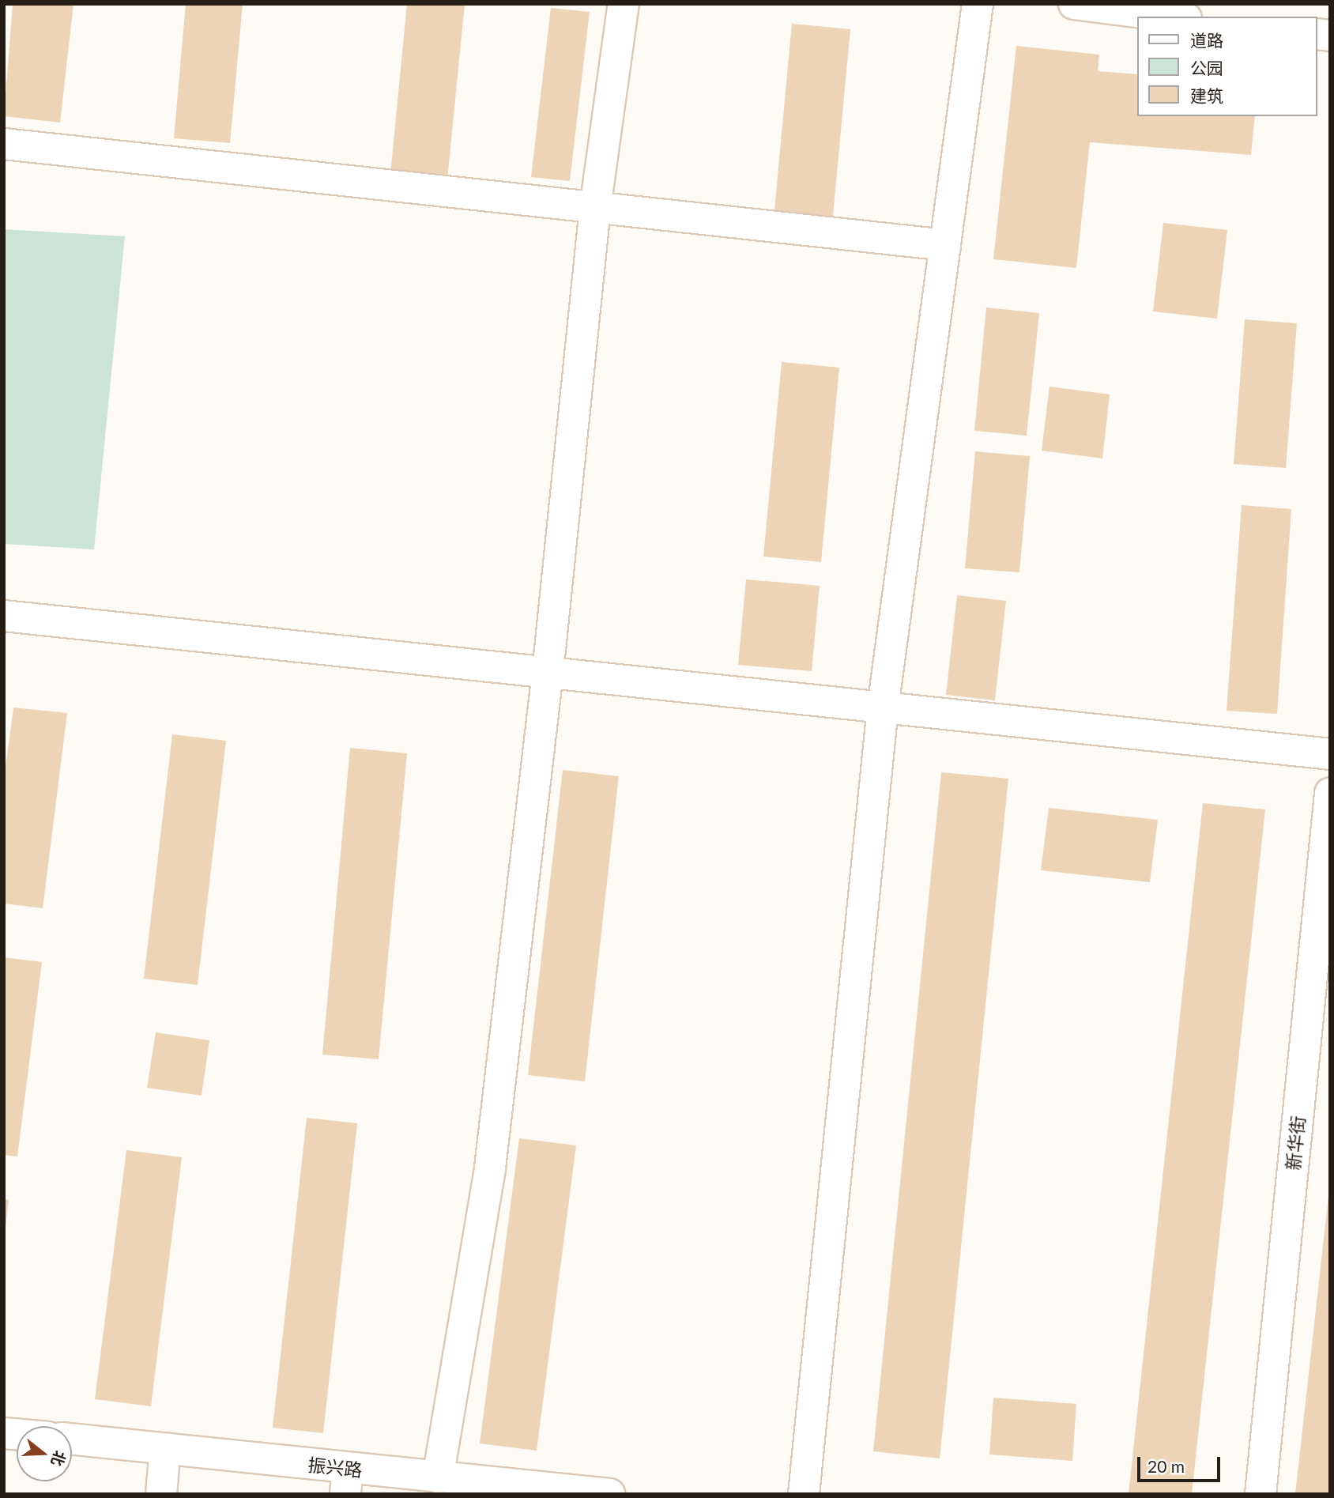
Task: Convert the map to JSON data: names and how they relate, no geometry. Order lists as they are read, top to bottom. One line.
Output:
{"streets":{"street":["新华街","振兴路"]},"legend":["道路","公园","建筑"],"scale_bar":"20 m","north":"right"}
